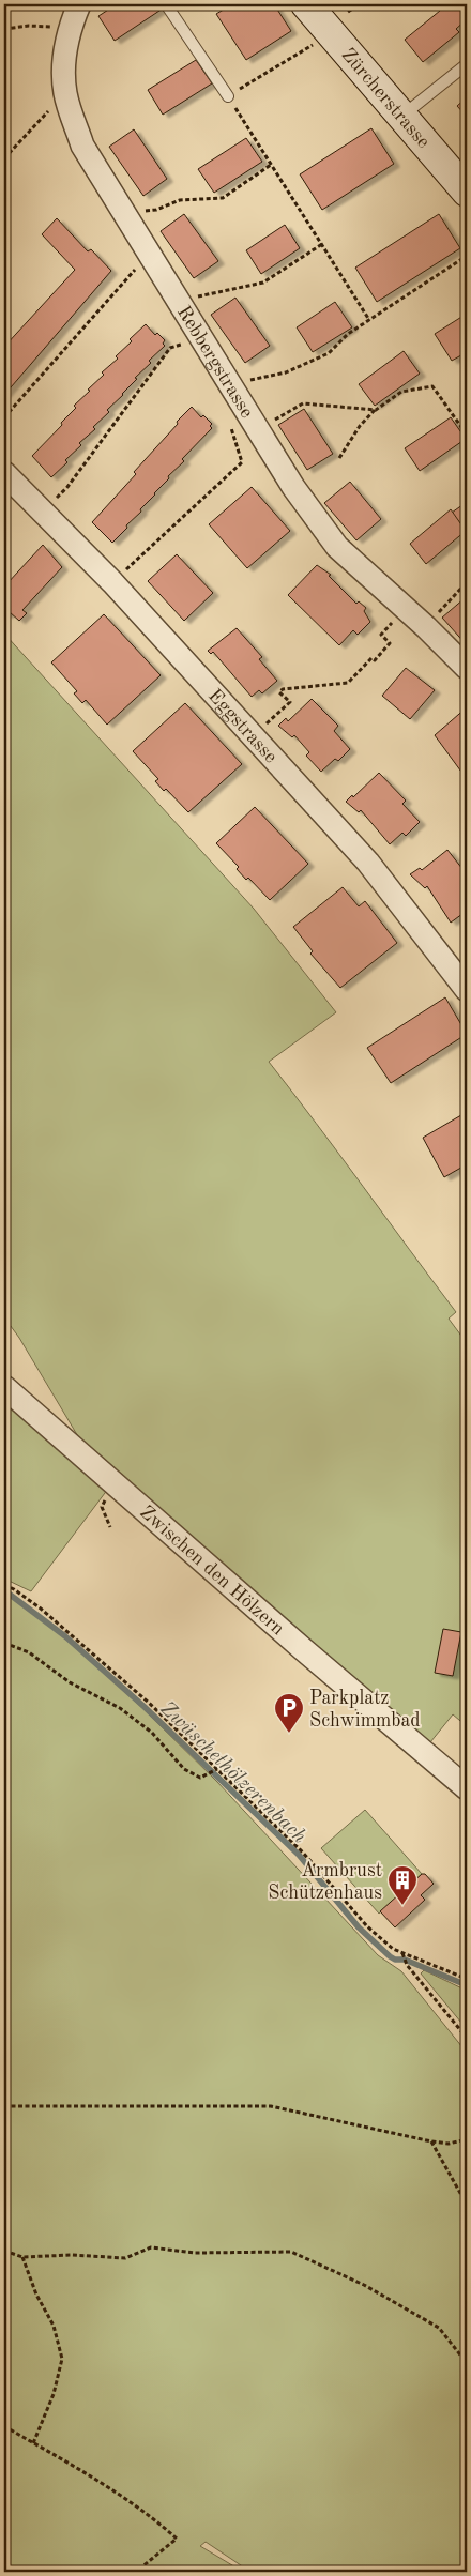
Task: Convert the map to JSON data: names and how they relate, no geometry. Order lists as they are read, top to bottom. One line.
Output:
{"streets":{"main road":["Zürcherstrasse"],"street":["Rebbergstrasse","Eggstrasse","Zwischen den Hölzern"]},"water":["Zwüschethölzerenbach"],"places":{"parking":["Parkplatz Schwimmbad"],"building":["Armbrust Schützenhaus"]}}
